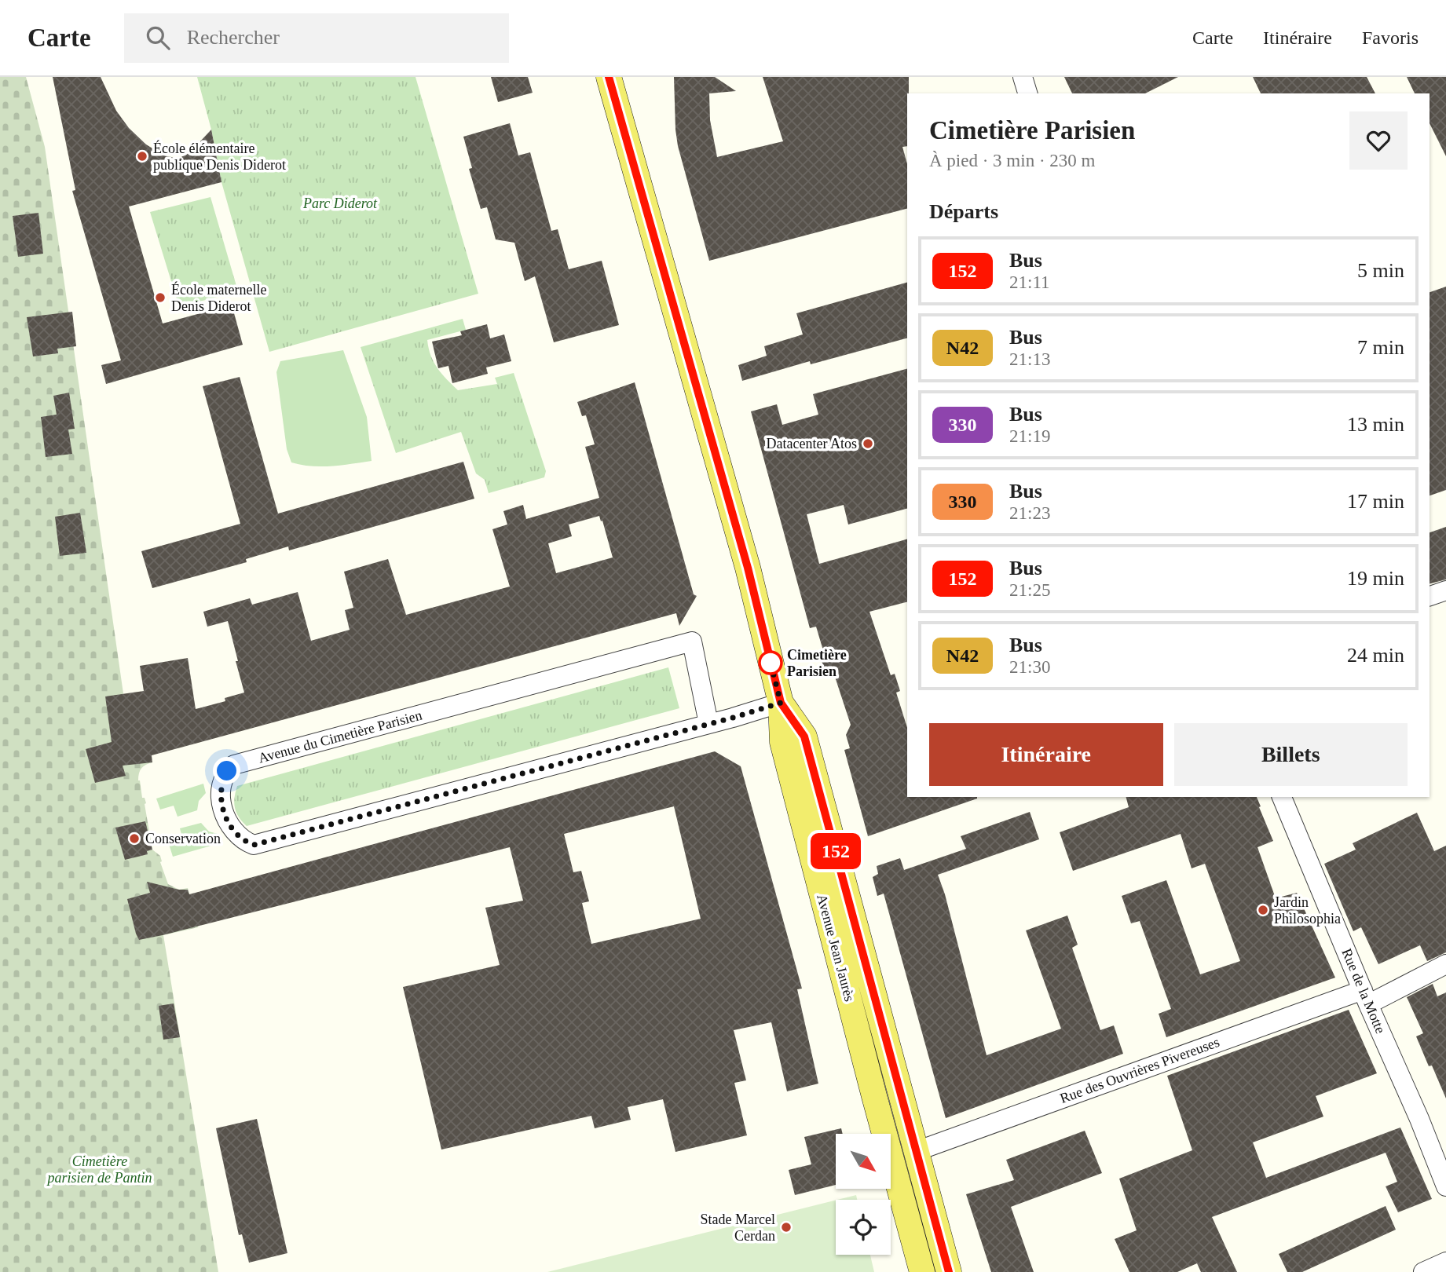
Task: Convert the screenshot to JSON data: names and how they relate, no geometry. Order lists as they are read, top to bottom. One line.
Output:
{"streets":{"main road":["Avenue Jean Jaurès"],"street":["Avenue du Cimetière Parisien","Rue de la Motte","Rue des Ouvrières Pivereuses"]},"crossings":[["Avenue du Cimetière Parisien","Avenue Jean Jaurès"],["Avenue Jean Jaurès","Rue des Ouvrières Pivereuses"],["Rue de la Motte","Rue des Ouvrières Pivereuses"]],"parks":["Parc Diderot","Cimetière parisien de Pantin"],"places":["École élémentaire publique Denis Diderot","École maternelle Denis Diderot","Datacenter Atos","Cimetière Parisien","Conservation","Jardin Philosophia","Stade Marcel Cerdan"],"lines":["bus line 152"],"north":"bottom right","page":{"header":"Carte","search":"Rechercher","nav":["Carte","Itinéraire","Favoris"],"on_map":"152","heading":[["Cimetière Parisien","À pied · 3 min · 230 m"],"Départs"],"list":[{"mark":"152","name":"Bus","note":"21:11","value":"5 min"},{"mark":"N42","name":"Bus","note":"21:13","value":"7 min"},{"mark":"330","name":"Bus","note":"21:19","value":"13 min"},{"mark":"330","name":"Bus","note":"21:23","value":"17 min"},{"mark":"152","name":"Bus","note":"21:25","value":"19 min"},{"mark":"N42","name":"Bus","note":"21:30","value":"24 min"}],"buttons":["Itinéraire","Billets"]}}
